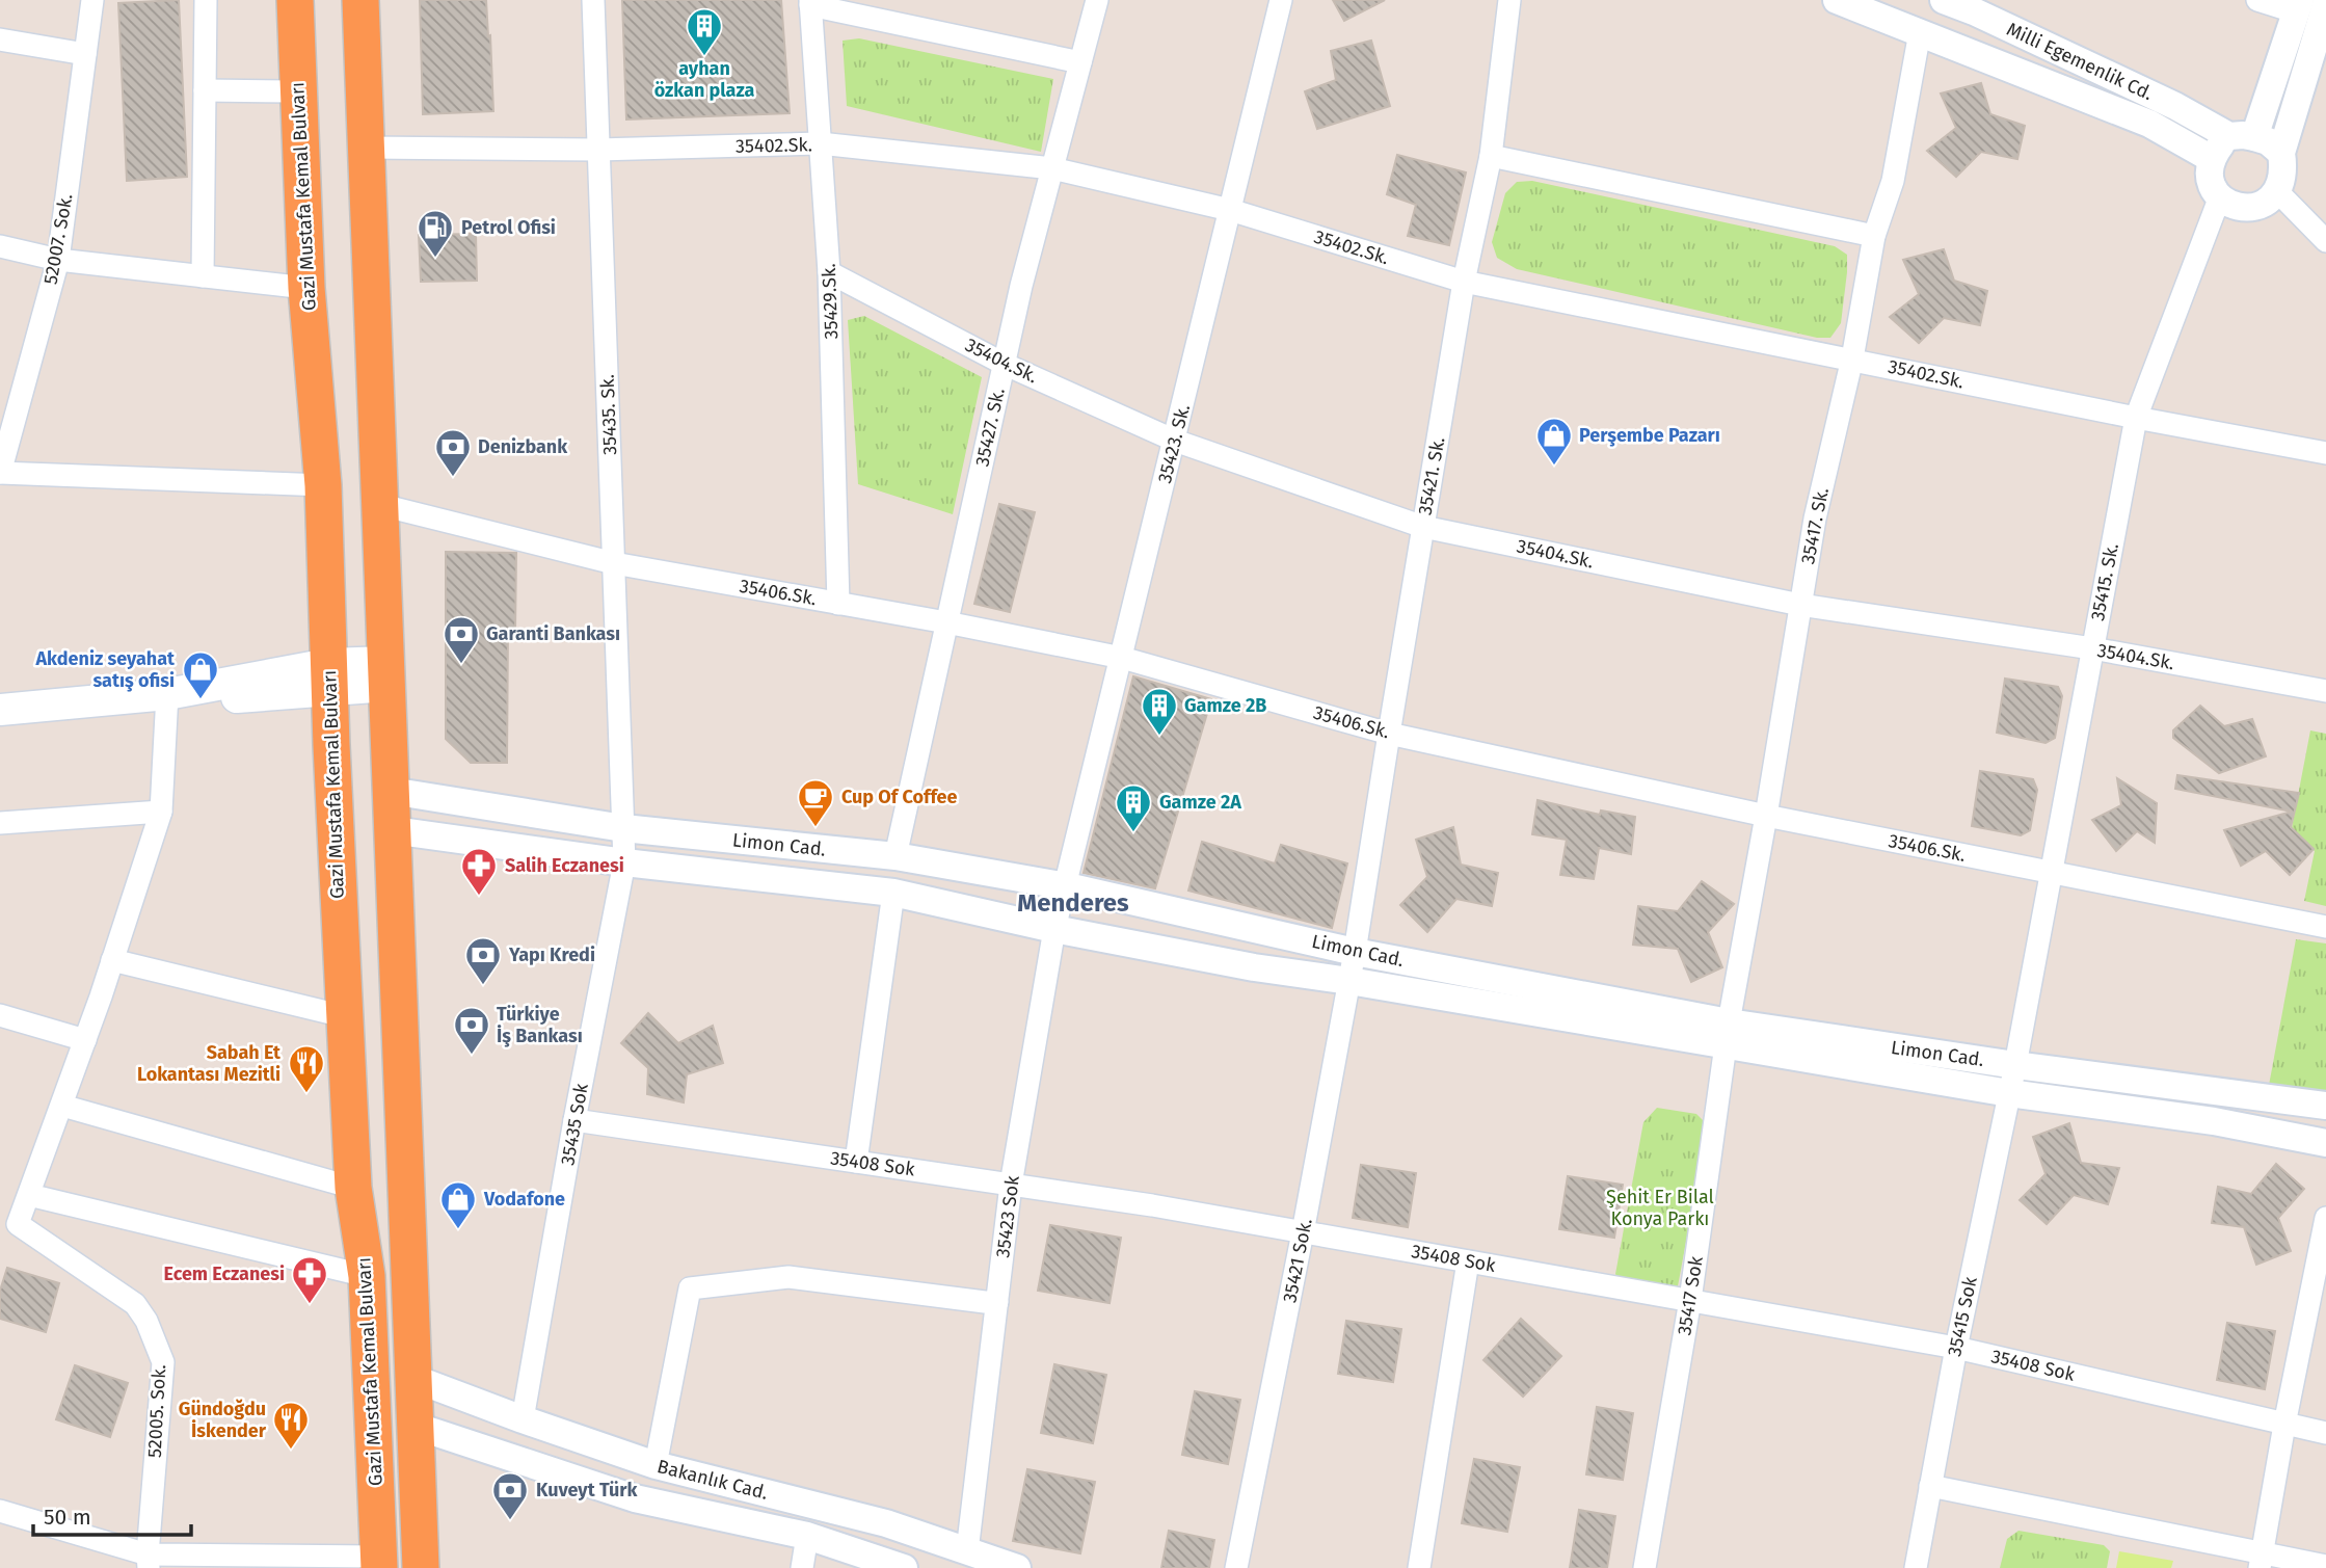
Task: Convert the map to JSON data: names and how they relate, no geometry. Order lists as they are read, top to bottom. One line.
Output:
{"streets":{"highway":["Gazi Mustafa Kemal Bulvarı"],"street":["Milli Egemenlik Cd.","35402.Sk.","52007. Sok.","35429.Sk.","35404.Sk.","35435. Sk.","35427. Sk.","35423. Sk.","35421. Sk.","35417. Sk.","35415. Sk.","35406.Sk.","Limon Cad.","35435 Sok","35408 Sok","35423 Sok","35421 Sok.","35417 Sok","35415 Sok","52005. Sok.","Bakanlık Cad."]},"crossings":[["Milli Egemenlik Cd.","35415. Sk."],["35402.Sk.","35429.Sk."],["35402.Sk.","35435. Sk."],["35402.Sk.","35427. Sk."],["35402.Sk.","35423. Sk."],["35402.Sk.","35421. Sk."],["35402.Sk.","35417. Sk."],["35402.Sk.","35415. Sk."],["35429.Sk.","35404.Sk."],["35429.Sk.","35406.Sk."],["35404.Sk.","35427. Sk."],["35404.Sk.","35423. Sk."],["35404.Sk.","35421. Sk."],["35404.Sk.","35417. Sk."],["35404.Sk.","35415. Sk."],["35435. Sk.","35406.Sk."],["35435. Sk.","Limon Cad."],["35435. Sk.","35435 Sok"],["35427. Sk.","35406.Sk."],["35427. Sk.","Limon Cad."],["35423. Sk.","35406.Sk."],["35423. Sk.","Limon Cad."],["35423. Sk.","35423 Sok"],["35421. Sk.","35406.Sk."],["35421. Sk.","Limon Cad."],["35421. Sk.","35421 Sok."],["35417. Sk.","35406.Sk."],["35417. Sk.","Limon Cad."],["35417. Sk.","35417 Sok"],["35415. Sk.","35406.Sk."],["35415. Sk.","Limon Cad."],["35415. Sk.","35415 Sok"],["Limon Cad.","35435 Sok"],["Limon Cad.","35423 Sok"],["Limon Cad.","35421 Sok."],["Limon Cad.","35417 Sok"],["Limon Cad.","35415 Sok"],["35435 Sok","35408 Sok"],["35435 Sok","Bakanlık Cad."],["35408 Sok","35423 Sok"],["35408 Sok","35421 Sok."],["35408 Sok","35417 Sok"],["35408 Sok","35415 Sok"],["35423 Sok","Bakanlık Cad."]],"districts":["Menderes"],"parks":["Şehit Er Bilal Konya Parkı"],"places":{"building":["ayhan özkan plaza","Gamze 2B","Gamze 2A"],"fuel station":["Petrol Ofisi"],"shop":["Perşembe Pazarı","Akdeniz seyahat satış ofisi","Vodafone"],"bank":["Denizbank","Garanti Bankası","Yapı Kredi","Türkiye İş Bankası","Kuveyt Türk"],"cafe":["Cup Of Coffee"],"pharmacy":["Salih Eczanesi","Ecem Eczanesi"],"restaurant":["Sabah Et Lokantası Mezitli","Gündoğdu İskender"]},"scale_bar":"50 m"}
